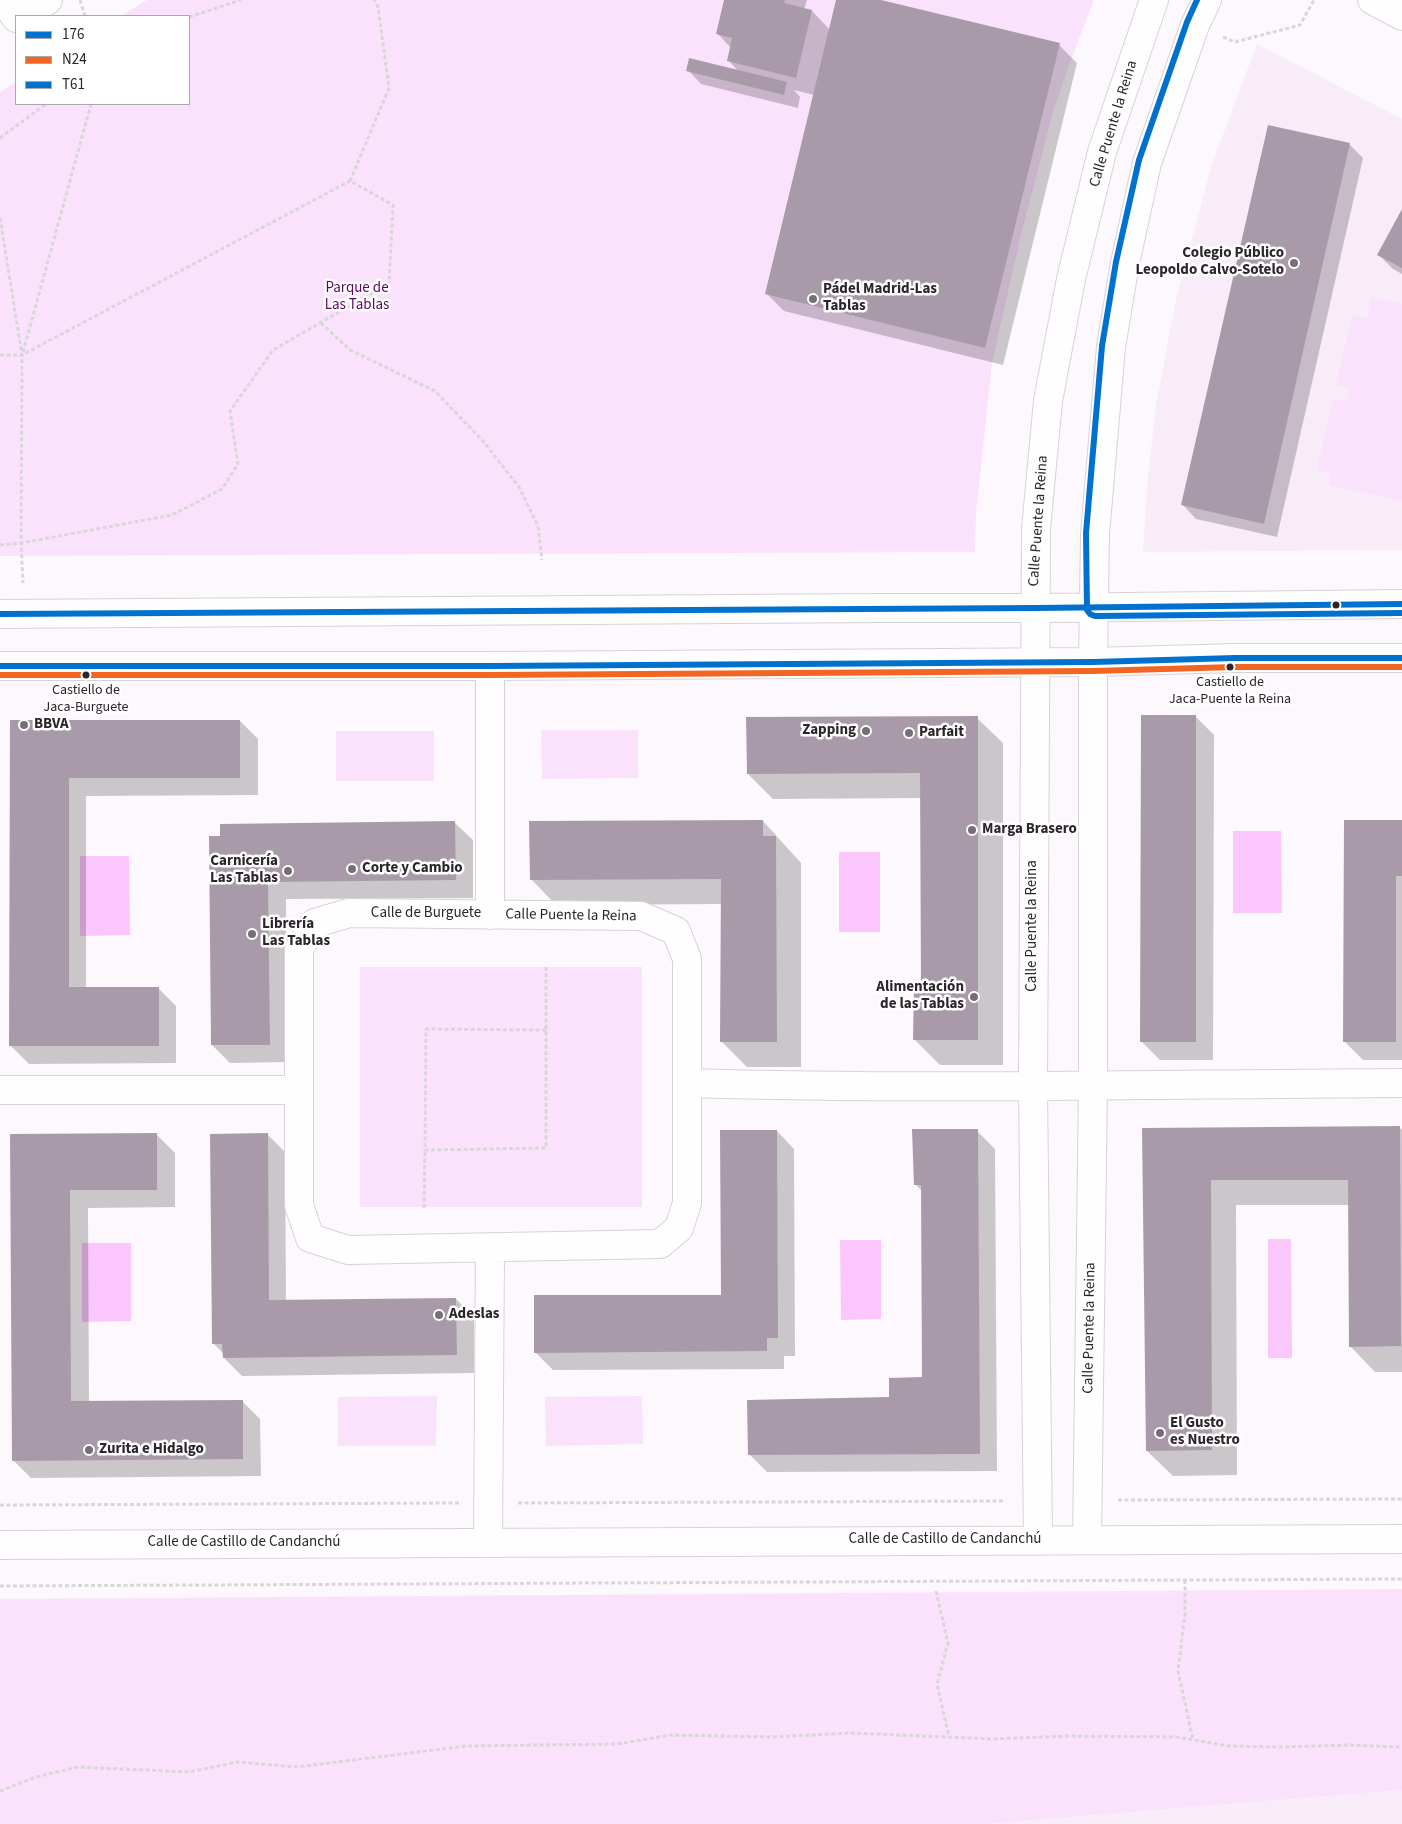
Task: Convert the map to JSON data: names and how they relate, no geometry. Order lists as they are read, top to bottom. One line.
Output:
{"streets":{"street":["Calle Puente la Reina","Calle de Burguete","Calle de Castillo de Candanchú"]},"crossings":[["Calle Puente la Reina","Calle de Burguete"],["Calle Puente la Reina","Calle de Castillo de Candanchú"]],"parks":["Parque de Las Tablas"],"places":["Colegio Público Leopoldo Calvo-Sotelo","Pádel Madrid-Las Tablas","Castiello de Jaca-Puente la Reina","Castiello de Jaca-Burguete","BBVA","Zapping","Parfait","Marga Brasero","Corte y Cambio","Carnicería Las Tablas","Librería Las Tablas","Alimentación de las Tablas","Adeslas","El Gusto es Nuestro","Zurita e Hidalgo"],"lines":["transit line T61","transit line 176","transit line N24"],"legend":["176","N24","T61"]}
